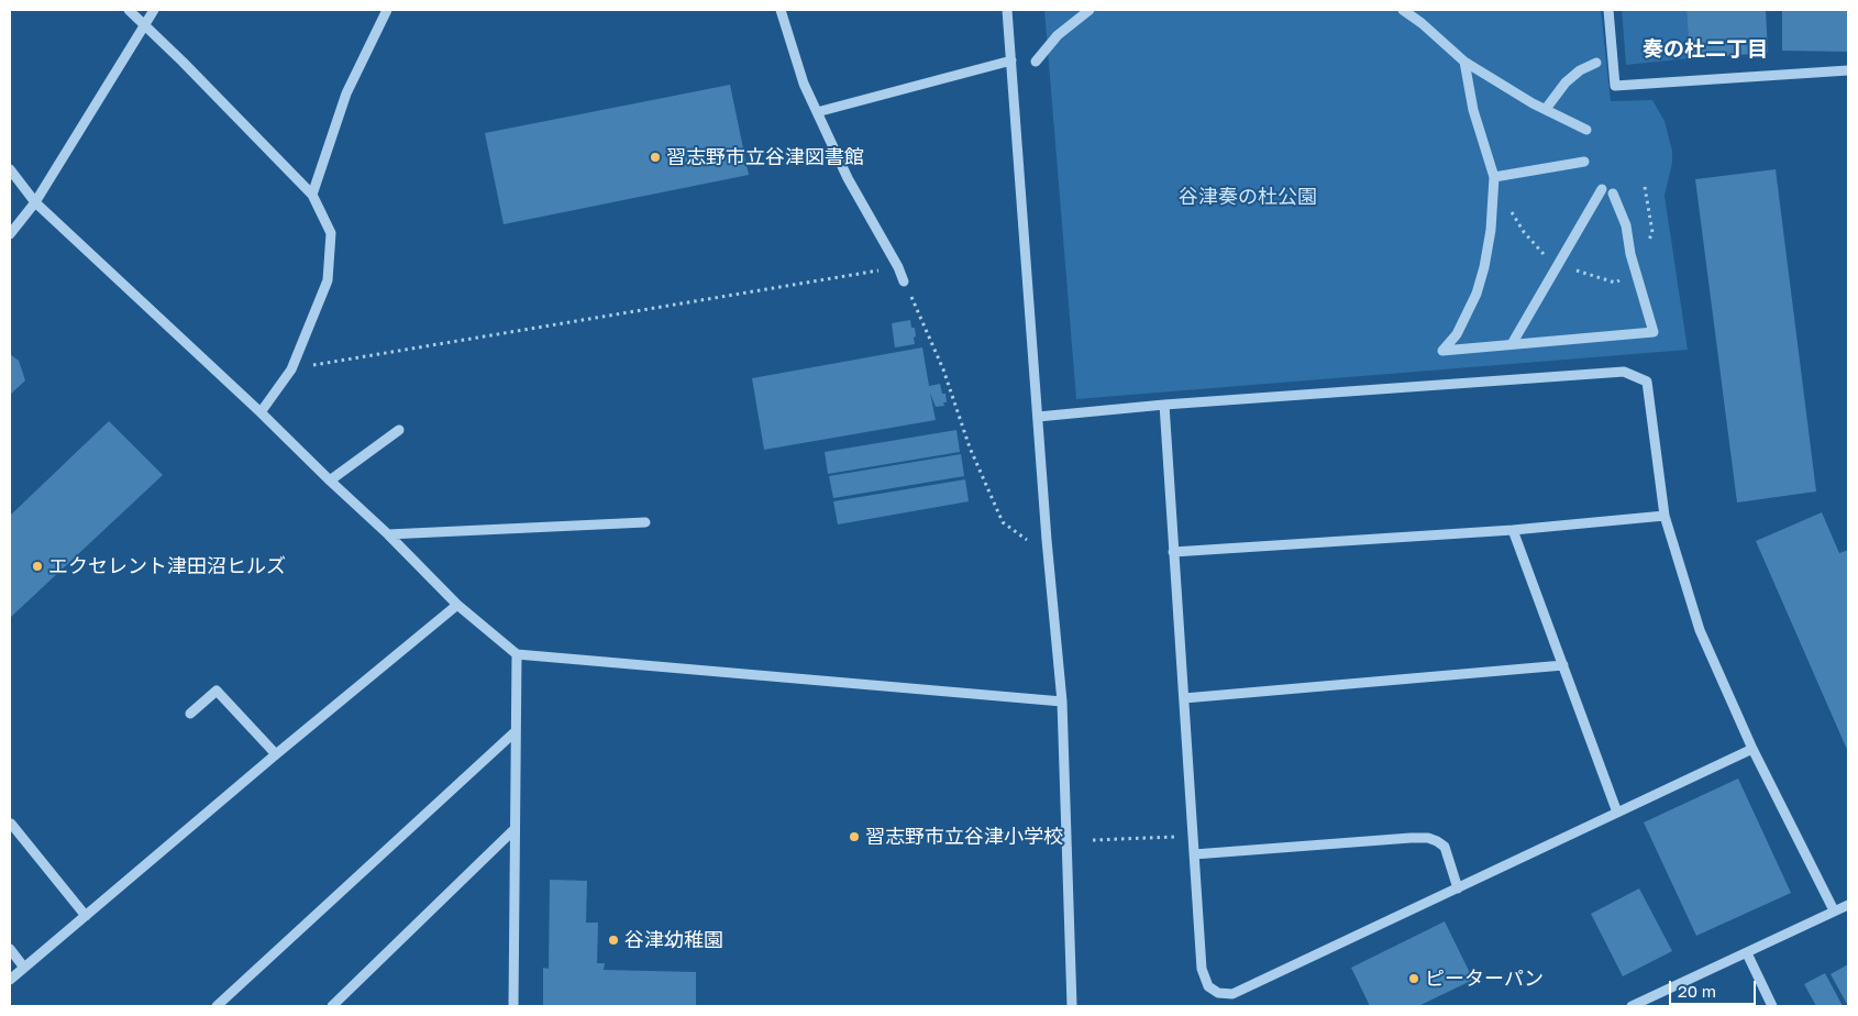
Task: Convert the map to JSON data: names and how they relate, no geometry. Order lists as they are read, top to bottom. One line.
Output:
{"districts":["奏の杜二丁目"],"parks":["谷津奏の杜公園"],"places":["習志野市立谷津図書館","エクセレント津田沼ヒルズ","習志野市立谷津小学校","谷津幼稚園","ピーターパン"],"scale_bar":"20 m"}
